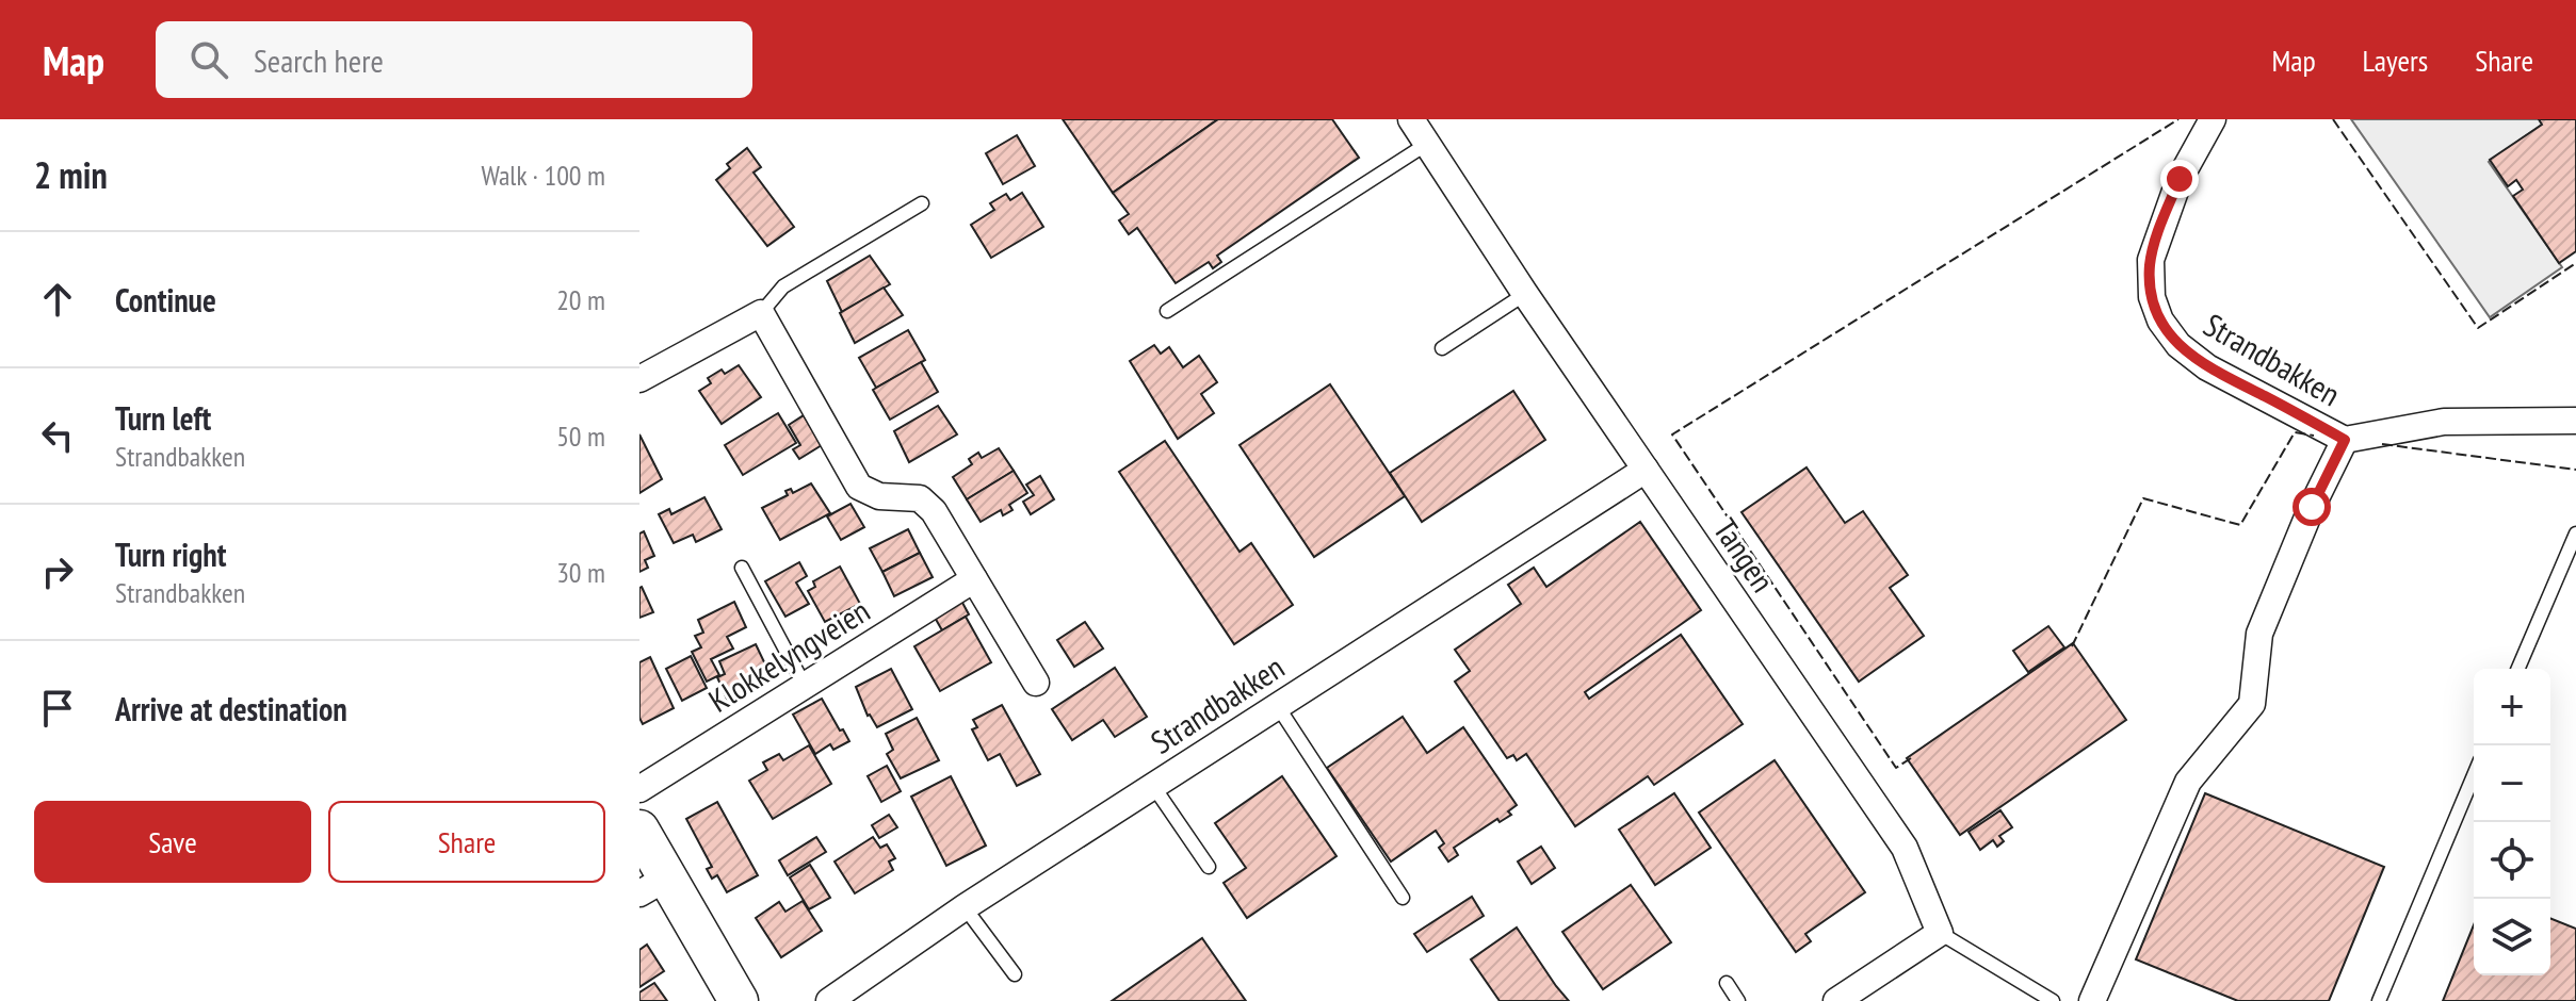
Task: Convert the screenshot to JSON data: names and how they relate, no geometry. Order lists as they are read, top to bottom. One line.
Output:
{"streets":{"street":["Strandbakken","Tangen","Klokkelyngveien"]},"crossings":[["Strandbakken","Tangen"]],"page":{"header":"Map","search":"Search here","nav":["Map","Layers","Share"],"heading":["2 min","Walk · 100 m"],"list":[["Continue","20 m"],["Turn left","Strandbakken","50 m"],["Turn right","Strandbakken","30 m"],"Arrive at destination"],"map_buttons":["+","−"],"buttons":["Save","Share"]}}
